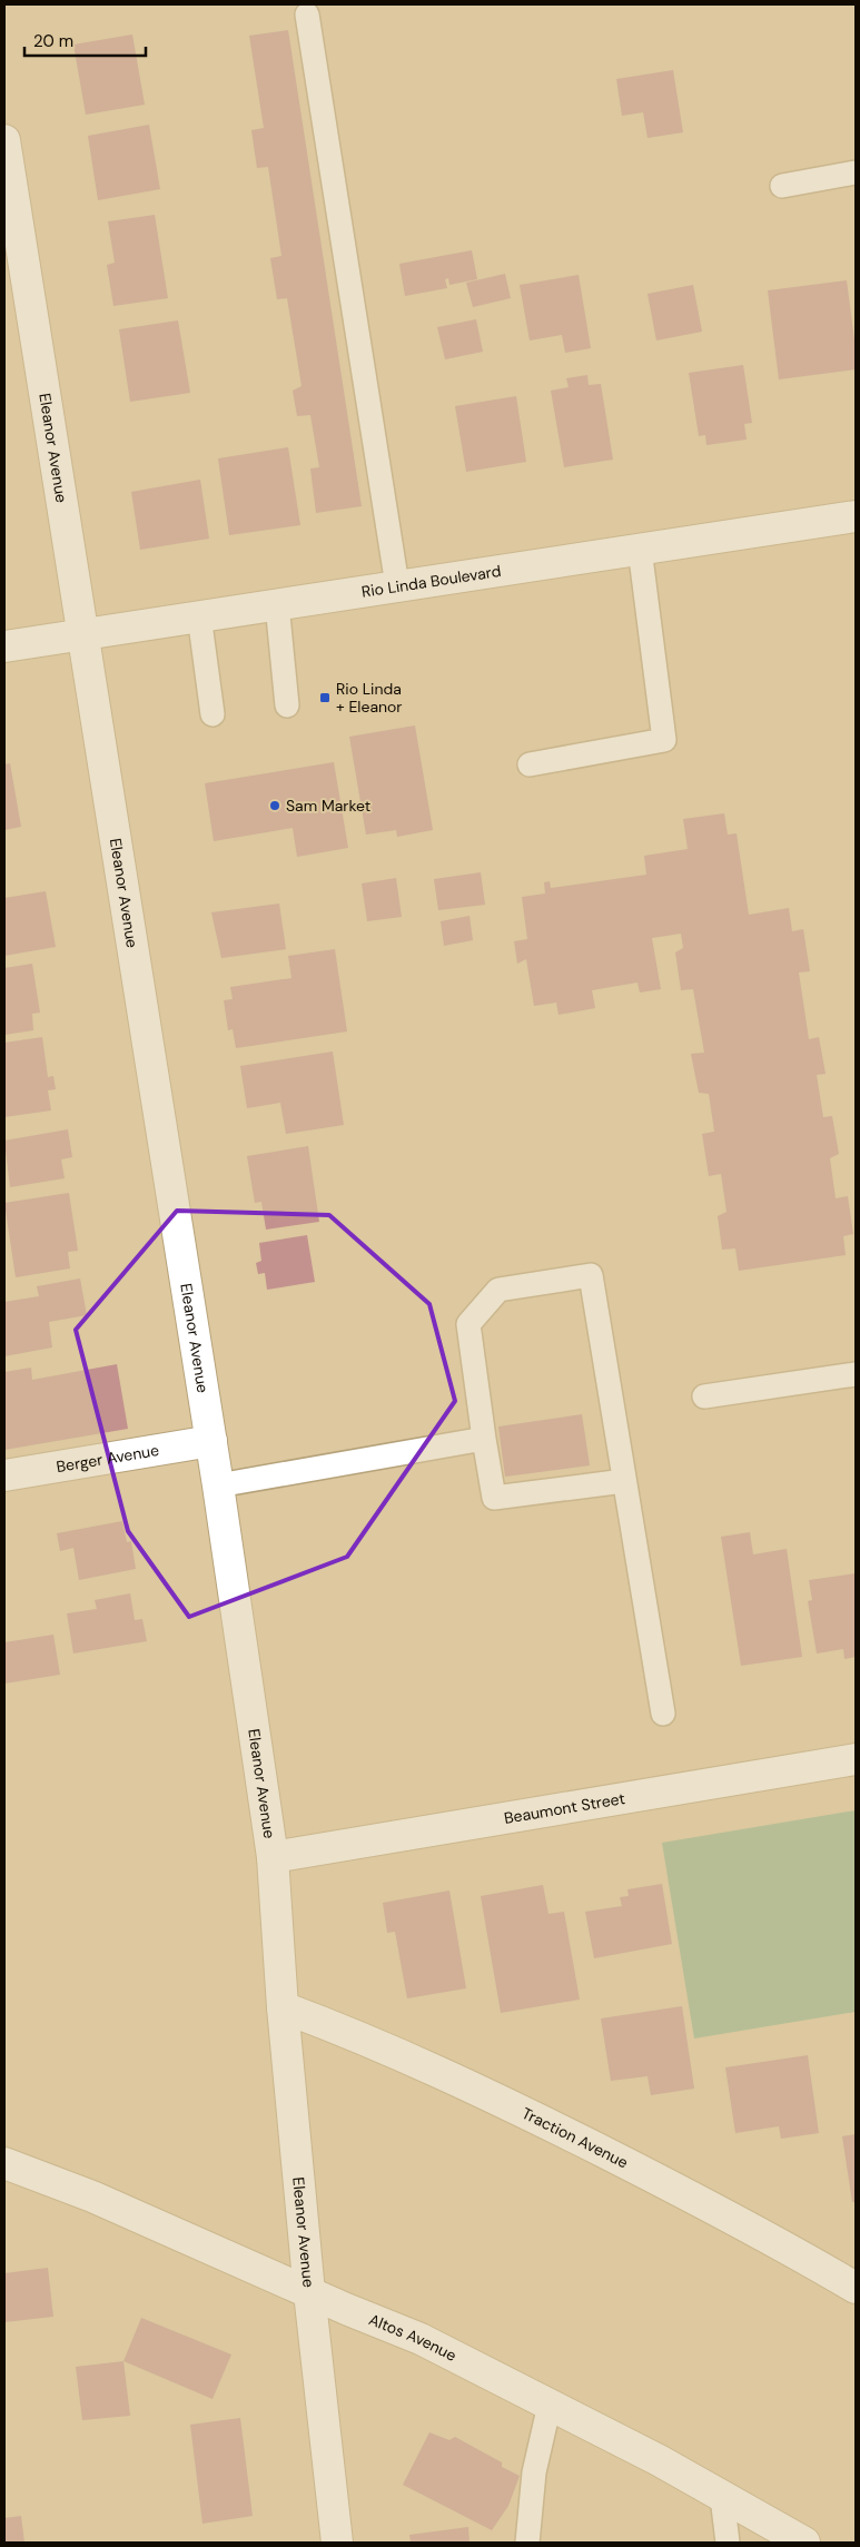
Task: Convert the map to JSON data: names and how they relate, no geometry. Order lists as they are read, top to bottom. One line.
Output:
{"streets":{"street":["Eleanor Avenue","Rio Linda Boulevard","Berger Avenue","Beaumont Street","Traction Avenue","Altos Avenue"]},"crossings":[["Eleanor Avenue","Rio Linda Boulevard"],["Eleanor Avenue","Berger Avenue"],["Eleanor Avenue","Beaumont Street"],["Eleanor Avenue","Traction Avenue"],["Eleanor Avenue","Altos Avenue"]],"places":{"transit":["Rio Linda + Eleanor"],"other":["Sam Market"]},"scale_bar":"20 m"}
